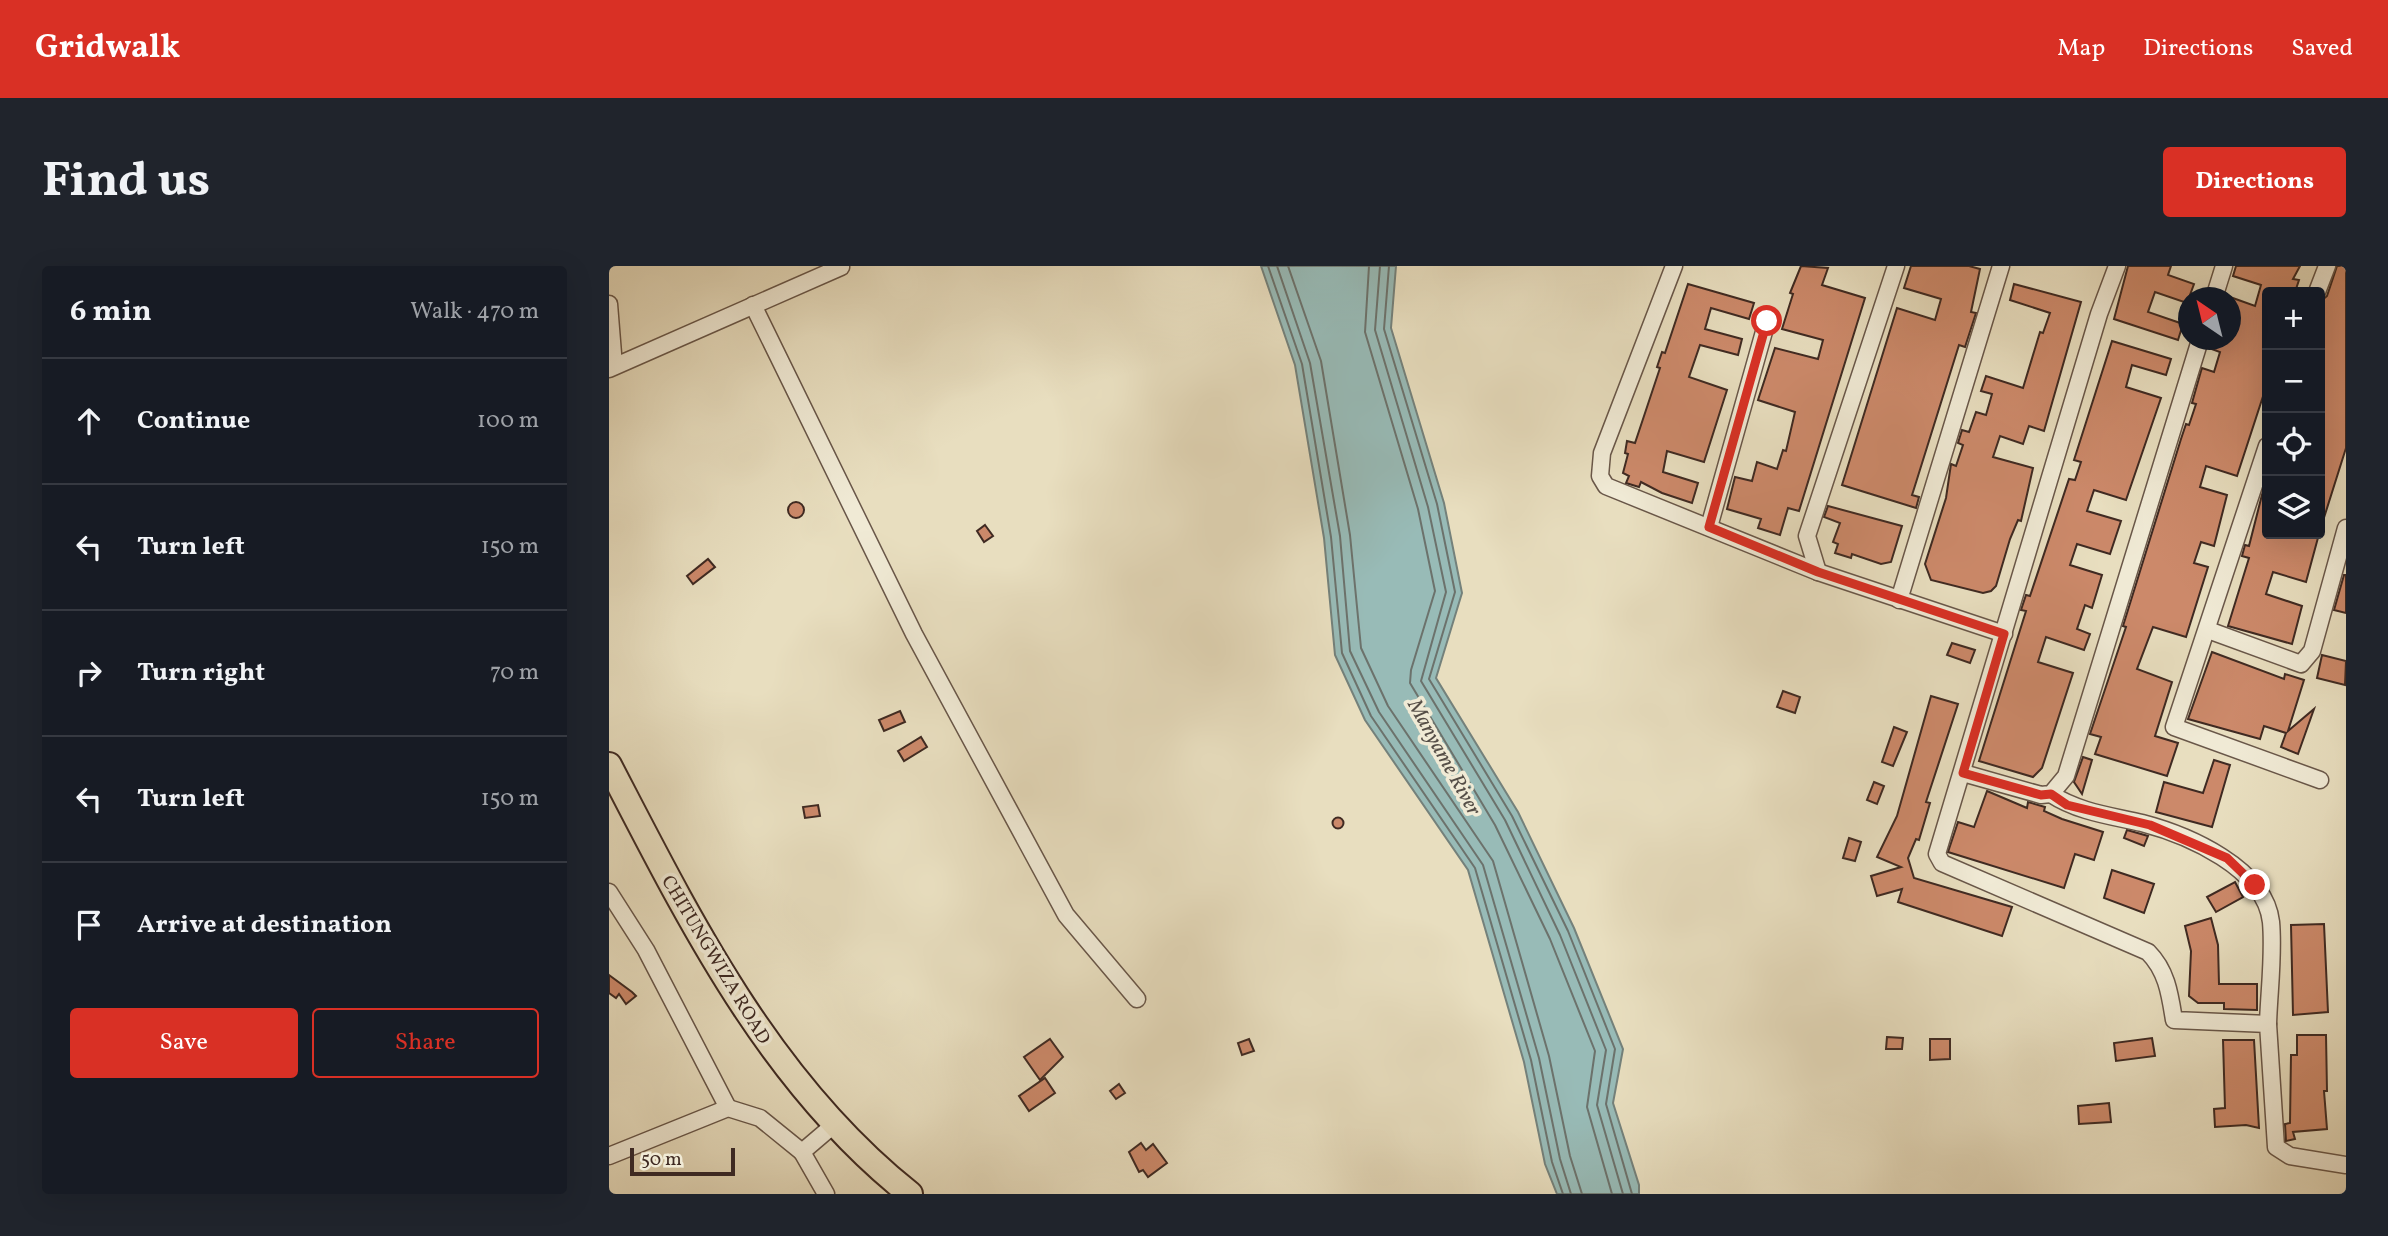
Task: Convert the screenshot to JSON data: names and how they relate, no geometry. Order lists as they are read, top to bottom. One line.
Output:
{"streets":{"main road":["CHITUNGWIZA ROAD"]},"water":["Manyame River"],"scale_bar":"50 m","north":"top left","page":{"header":"Gridwalk","nav":["Map","Directions","Saved"],"buttons":["Directions",["Save","Share"]],"title":"Find us","heading":["6 min","Walk · 470 m"],"map_buttons":["+","−"],"list":[["Continue","100 m"],["Turn left","150 m"],["Turn right","70 m"],["Turn left","150 m"],"Arrive at destination"],"scale":"50 m"}}
